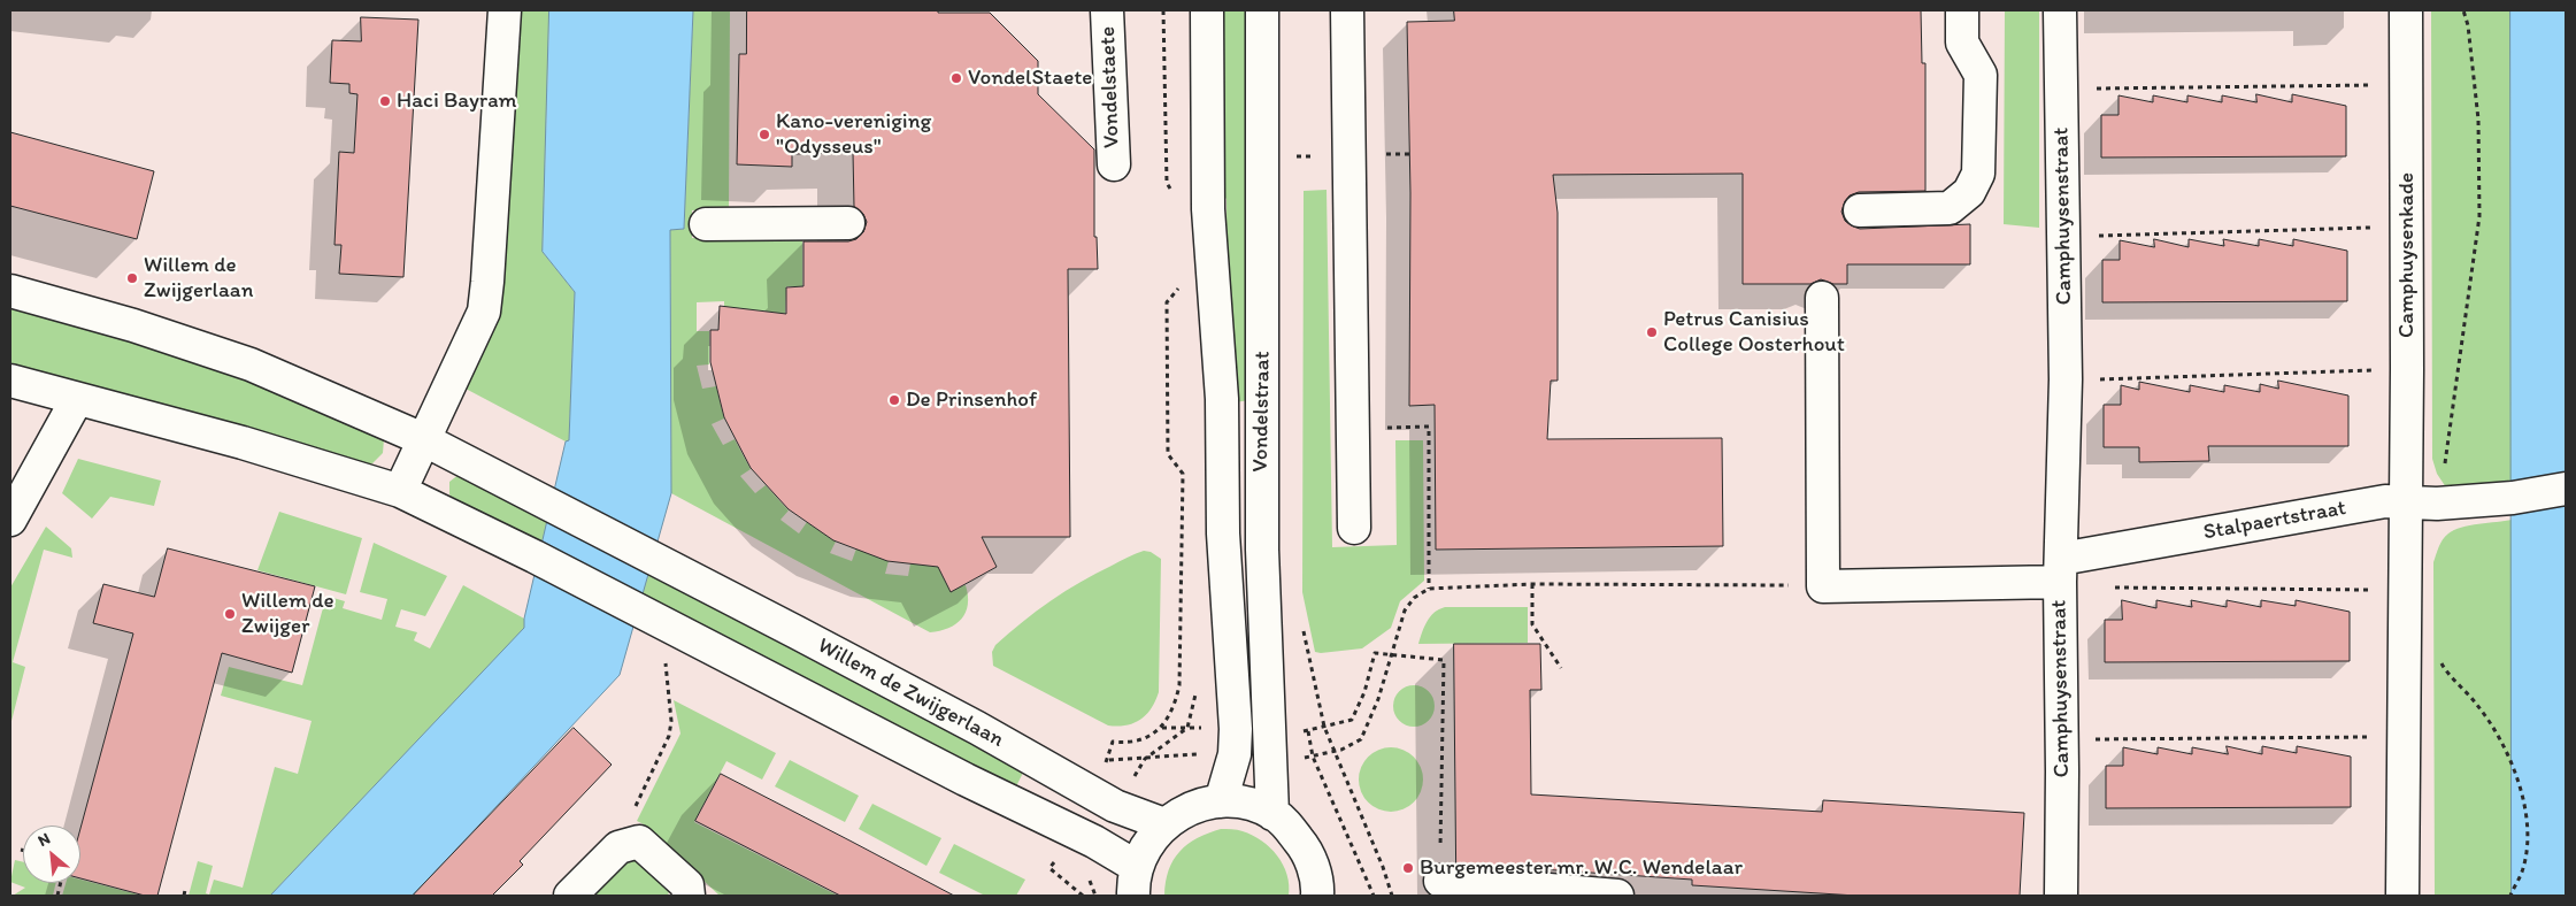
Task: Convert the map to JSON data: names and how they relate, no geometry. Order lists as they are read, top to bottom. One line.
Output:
{"streets":{"street":["Vondelstaete","Camphuysenstraat","Camphuysenkade","Vondelstraat","Stalpaertstraat","Willem de Zwijgerlaan"]},"crossings":[["Camphuysenstraat","Stalpaertstraat"],["Camphuysenkade","Stalpaertstraat"]],"places":["VondelStaete","Haci Bayram","Kano-vereniging \"Odysseus\"","Willem de Zwijgerlaan","Petrus Canisius College Oosterhout","De Prinsenhof","Willem de Zwijger","Burgemeester mr. W.C. Wendelaar"],"north":"top left"}
